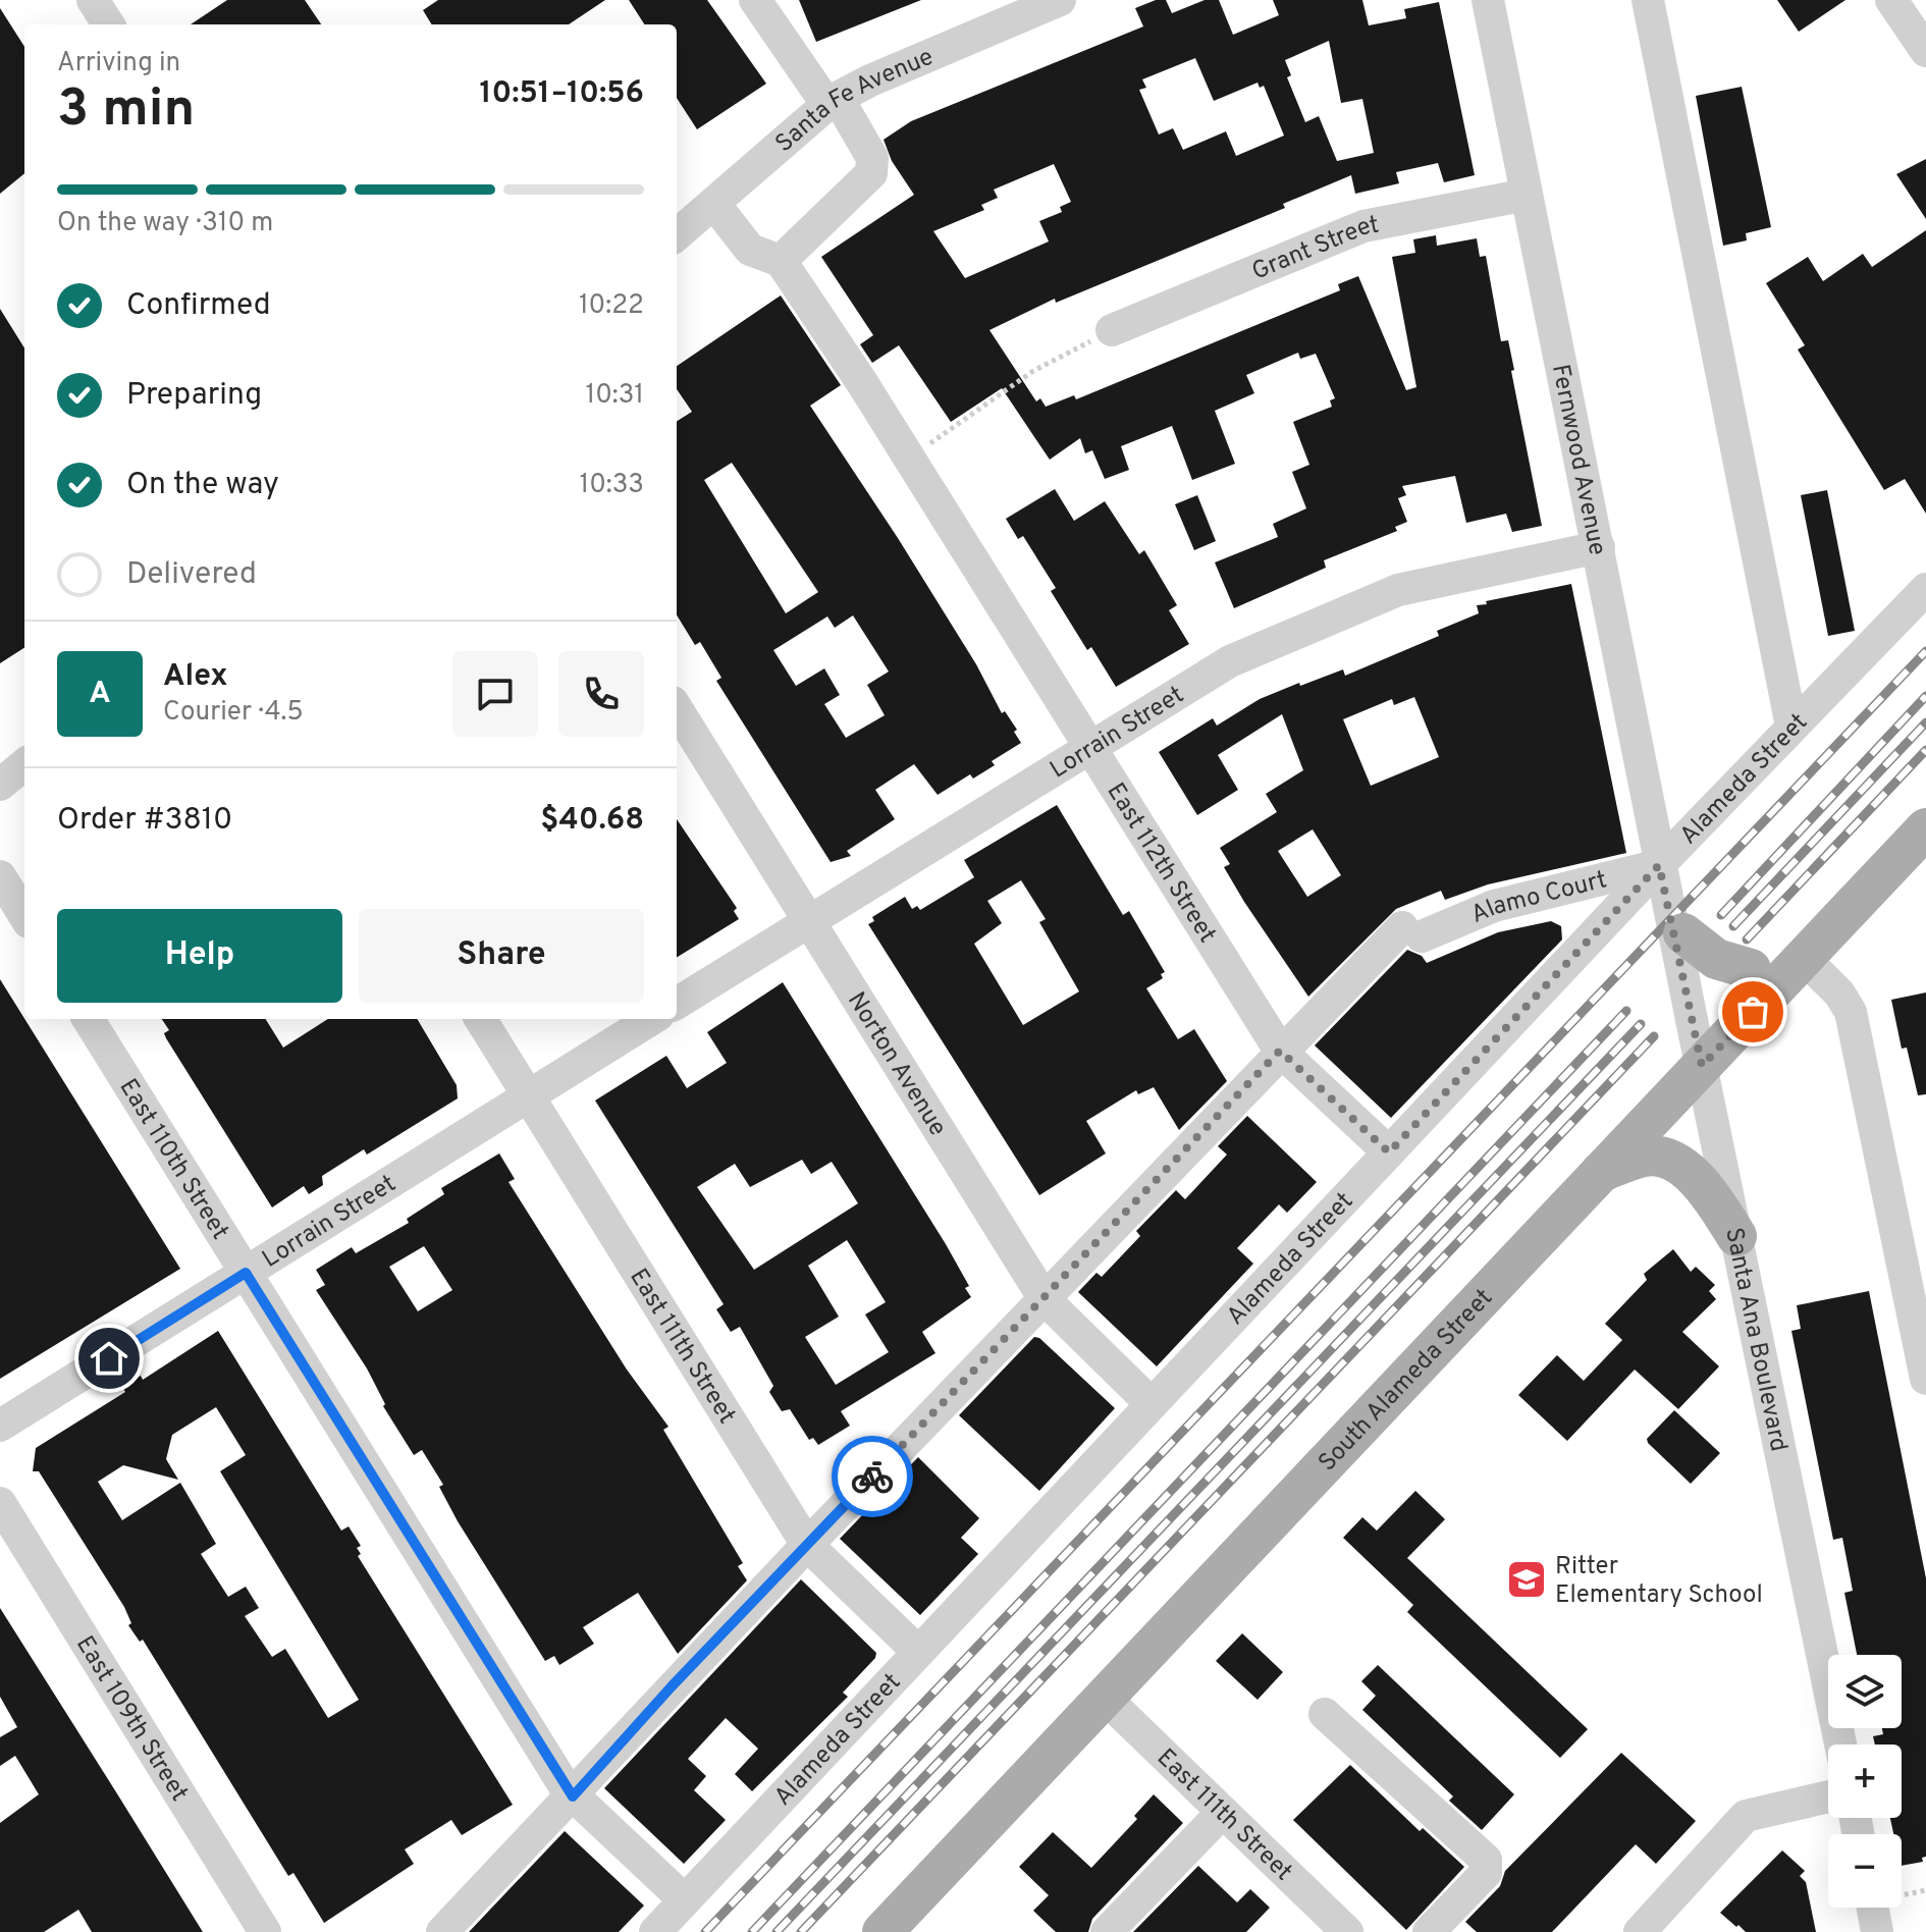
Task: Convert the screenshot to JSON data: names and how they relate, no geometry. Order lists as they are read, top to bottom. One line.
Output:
{"streets":{"main road":["South Alameda Street"],"street":["Santa Fe Avenue","Grant Street","Fernwood Avenue","Lorrain Street","Alameda Street","East 112th Street","Alamo Court","Norton Avenue","East 110th Street","Santa Ana Boulevard","East 111th Street","East 109th Street"]},"crossings":[["Grant Street","Fernwood Avenue"],["Fernwood Avenue","Lorrain Street"],["Fernwood Avenue","Alameda Street"],["Fernwood Avenue","Alamo Court"],["Fernwood Avenue","Santa Ana Boulevard"],["Lorrain Street","East 112th Street"],["Lorrain Street","Norton Avenue"],["Lorrain Street","East 110th Street"],["Lorrain Street","East 111th Street"],["Alameda Street","East 112th Street"],["Alameda Street","Alamo Court"],["Alameda Street","Norton Avenue"],["Alameda Street","East 110th Street"],["Alameda Street","East 111th Street"],["East 112th Street","Alamo Court"],["Santa Ana Boulevard","South Alameda Street"],["East 111th Street","South Alameda Street"]],"places":{"school or university":["Ritter Elementary School"]},"page":{"heading":["3 min","Arriving in","10:51–10:56"],"panel":["Alex","Courier · 4.5","Order #3810","$40.68"],"bar":"On the way · 310 m","list":[["Confirmed","10:22"],["Preparing","10:31"],["On the way","10:33"],"Delivered"],"round":"A","buttons":["Help","Share"],"map_buttons":["+","−"]}}
